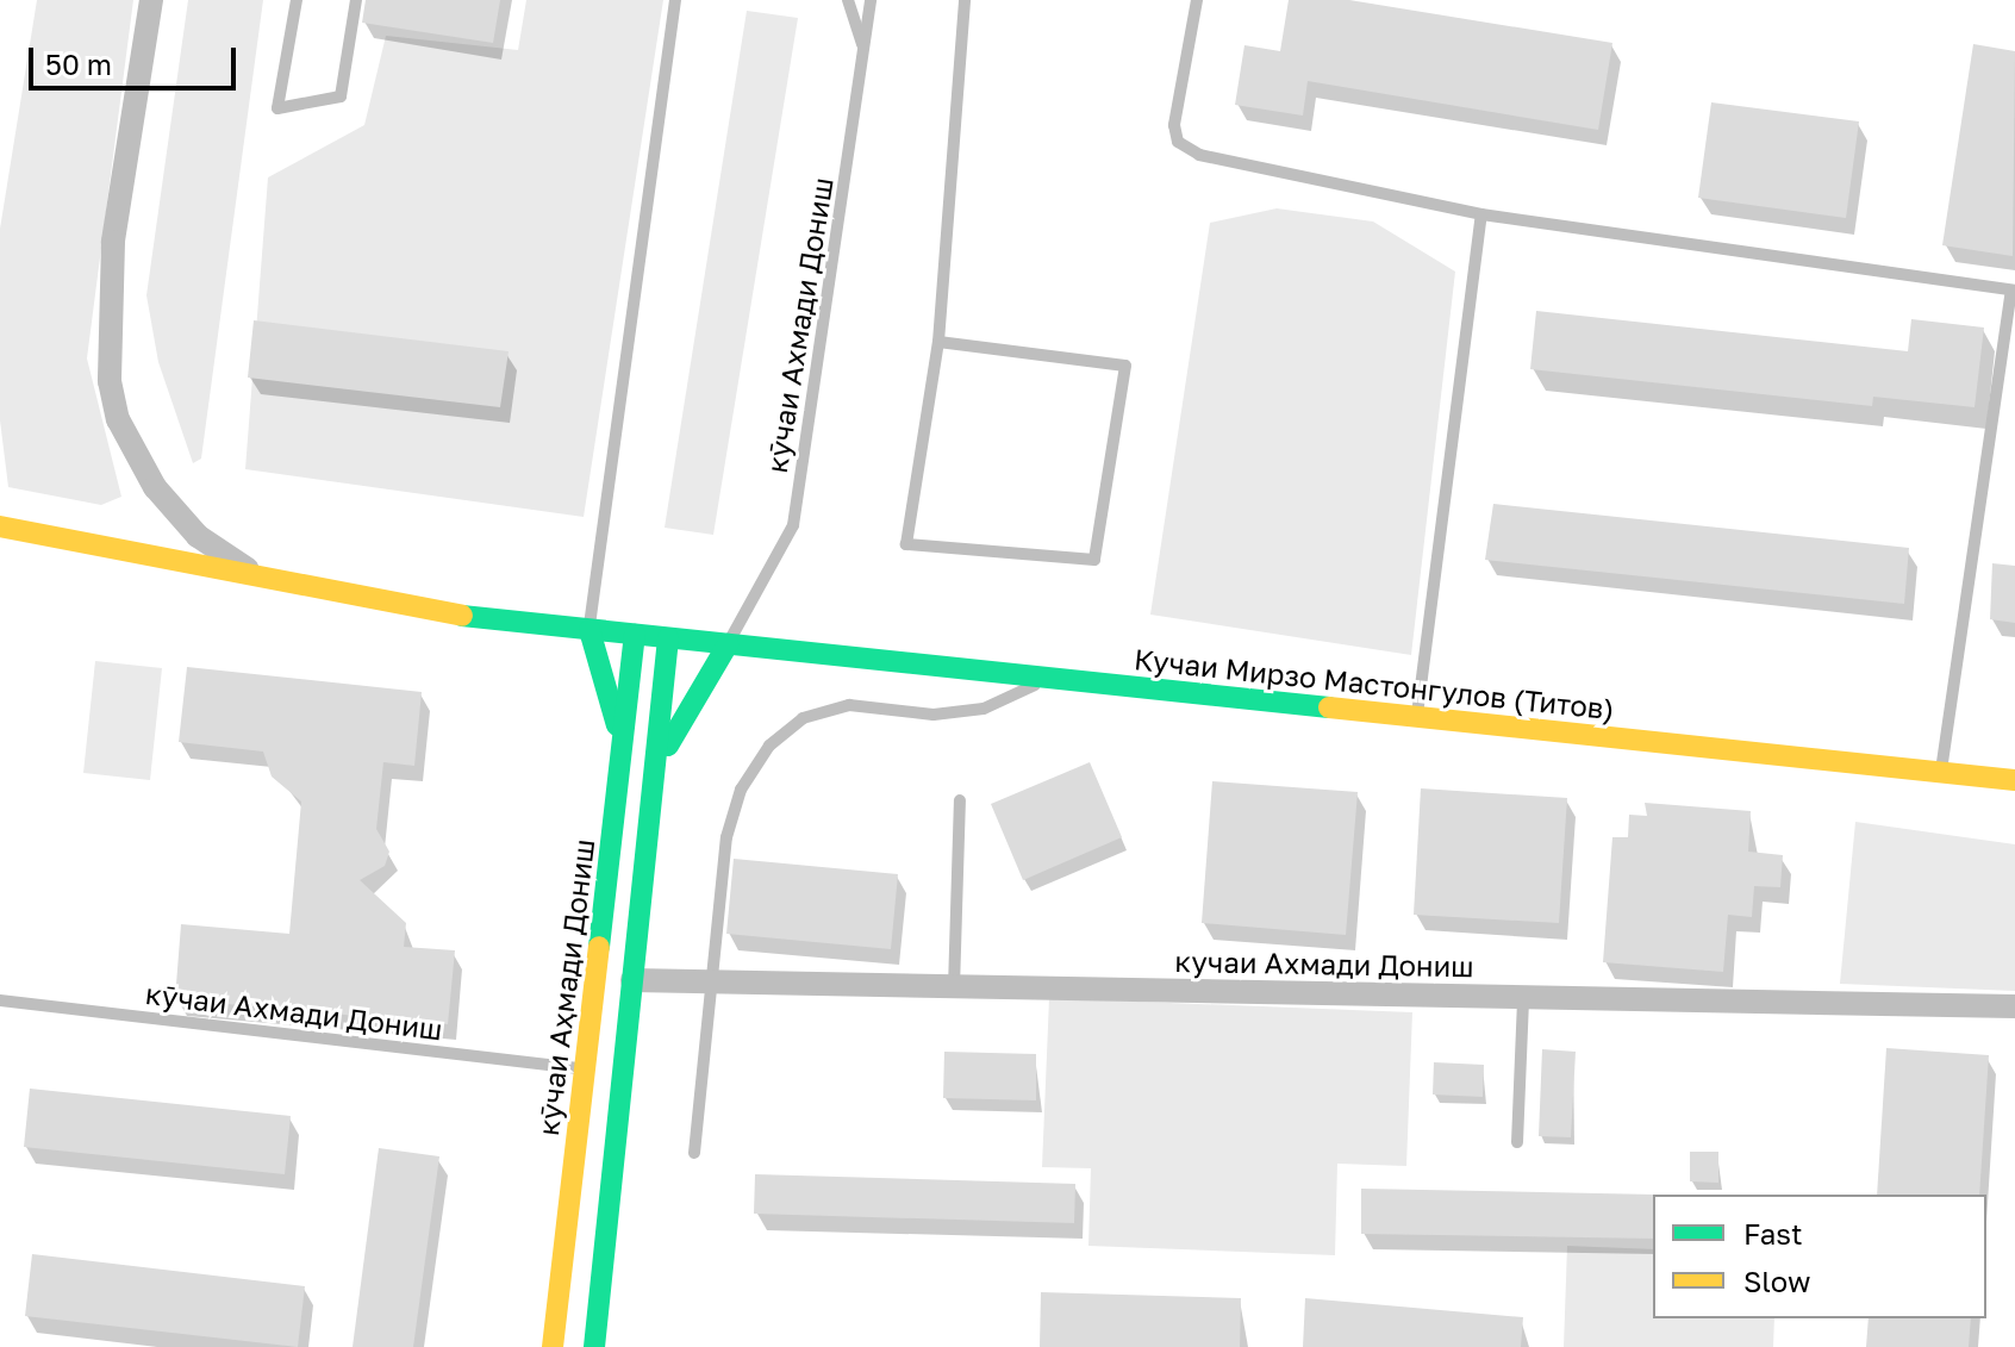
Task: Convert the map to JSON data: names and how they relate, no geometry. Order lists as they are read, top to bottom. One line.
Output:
{"streets":{"street":["Кучаи Мирзо Мастонгулов (Титов)","кучаи Ахмади Дониш","кӯчаи Аҳмади Дониш"],"lane":["кӯчаи Ахмади Дониш"]},"crossings":[["кӯчаи Ахмади Дониш","Кучаи Мирзо Мастонгулов (Титов)"],["кӯчаи Ахмади Дониш","кӯчаи Аҳмади Дониш"],["Кучаи Мирзо Мастонгулов (Титов)","кӯчаи Аҳмади Дониш"]],"legend":["Fast","Slow"],"scale_bar":"50 m"}
